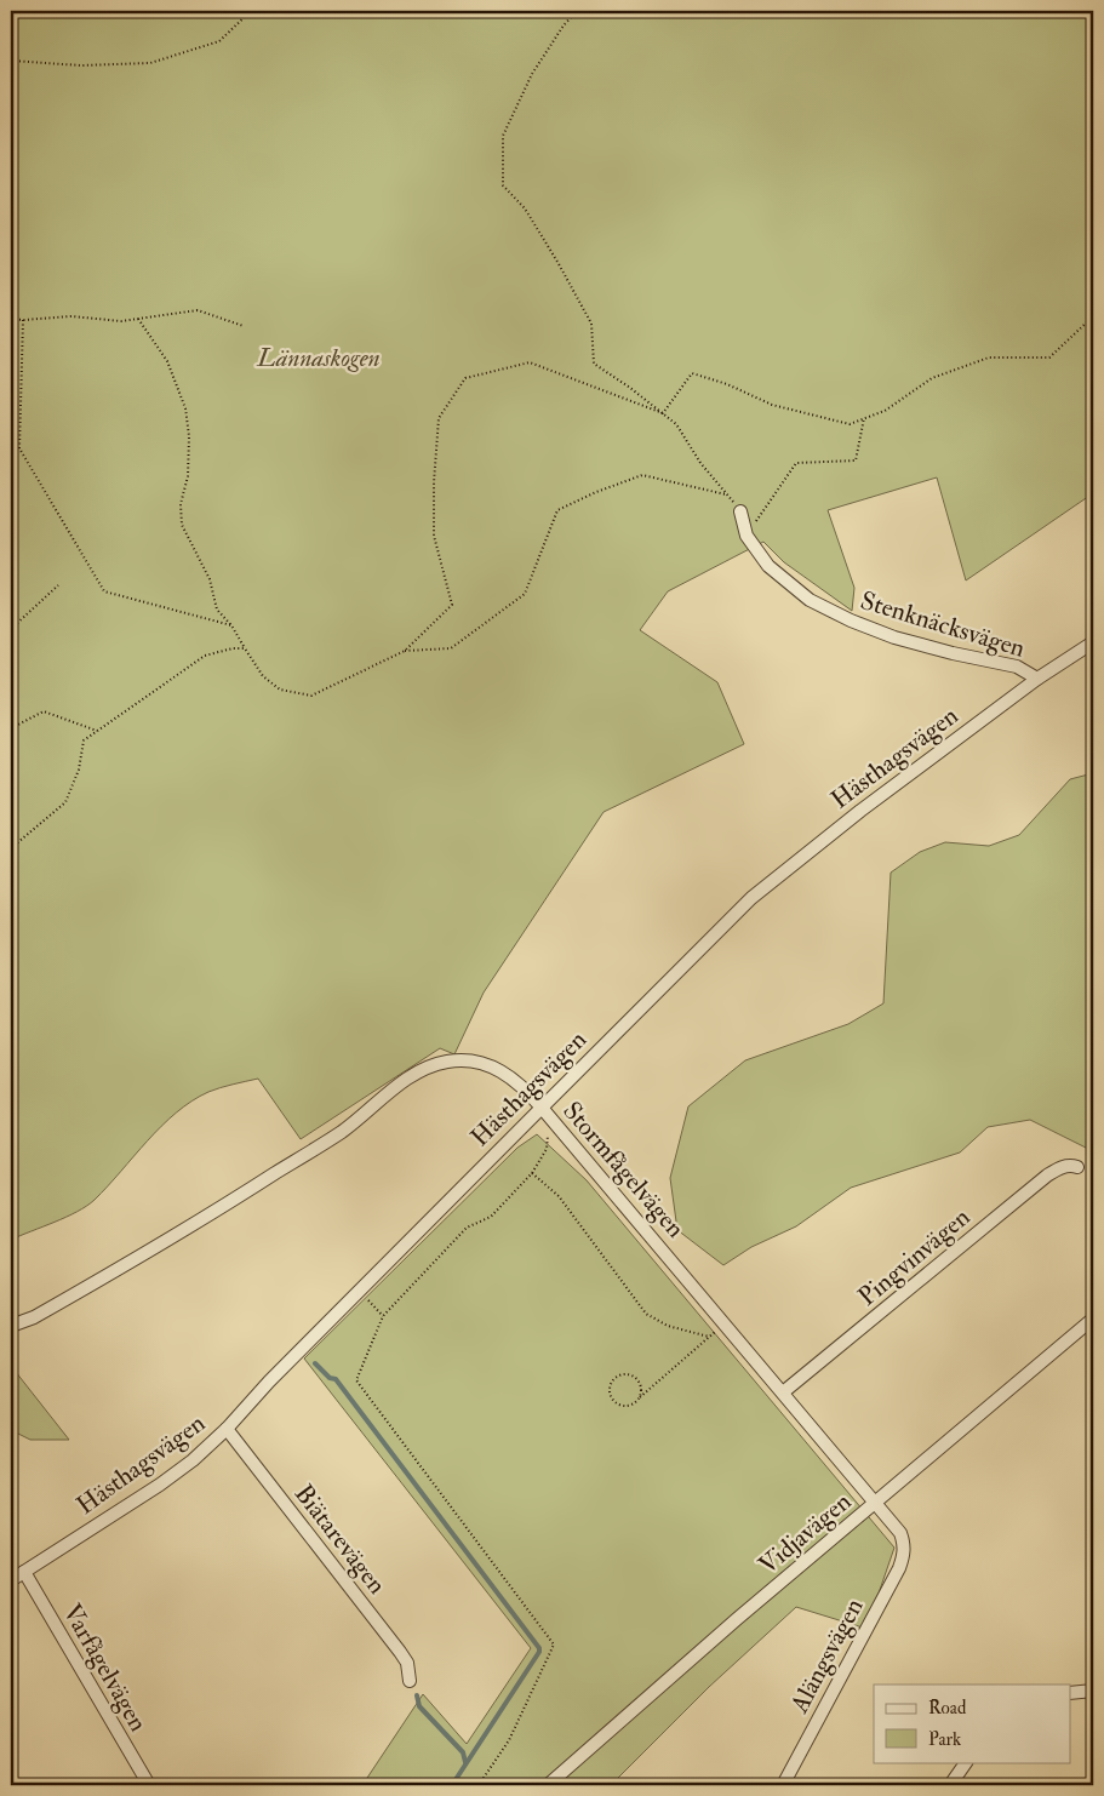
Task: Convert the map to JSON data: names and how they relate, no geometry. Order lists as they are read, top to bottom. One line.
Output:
{"streets":{"street":["Stenknäcksvägen","Hästhagsvägen","Stormfågelvägen","Pingvinvägen","Vidjavägen","Biätarevägen","Alängsvägen","Varfågelvägen"]},"crossings":[["Stenknäcksvägen","Hästhagsvägen"],["Hästhagsvägen","Stormfågelvägen"],["Hästhagsvägen","Biätarevägen"],["Hästhagsvägen","Varfågelvägen"],["Stormfågelvägen","Pingvinvägen"],["Stormfågelvägen","Vidjavägen"],["Stormfågelvägen","Alängsvägen"]],"parks":["Lännaskogen"],"legend":["Road","Park"]}
